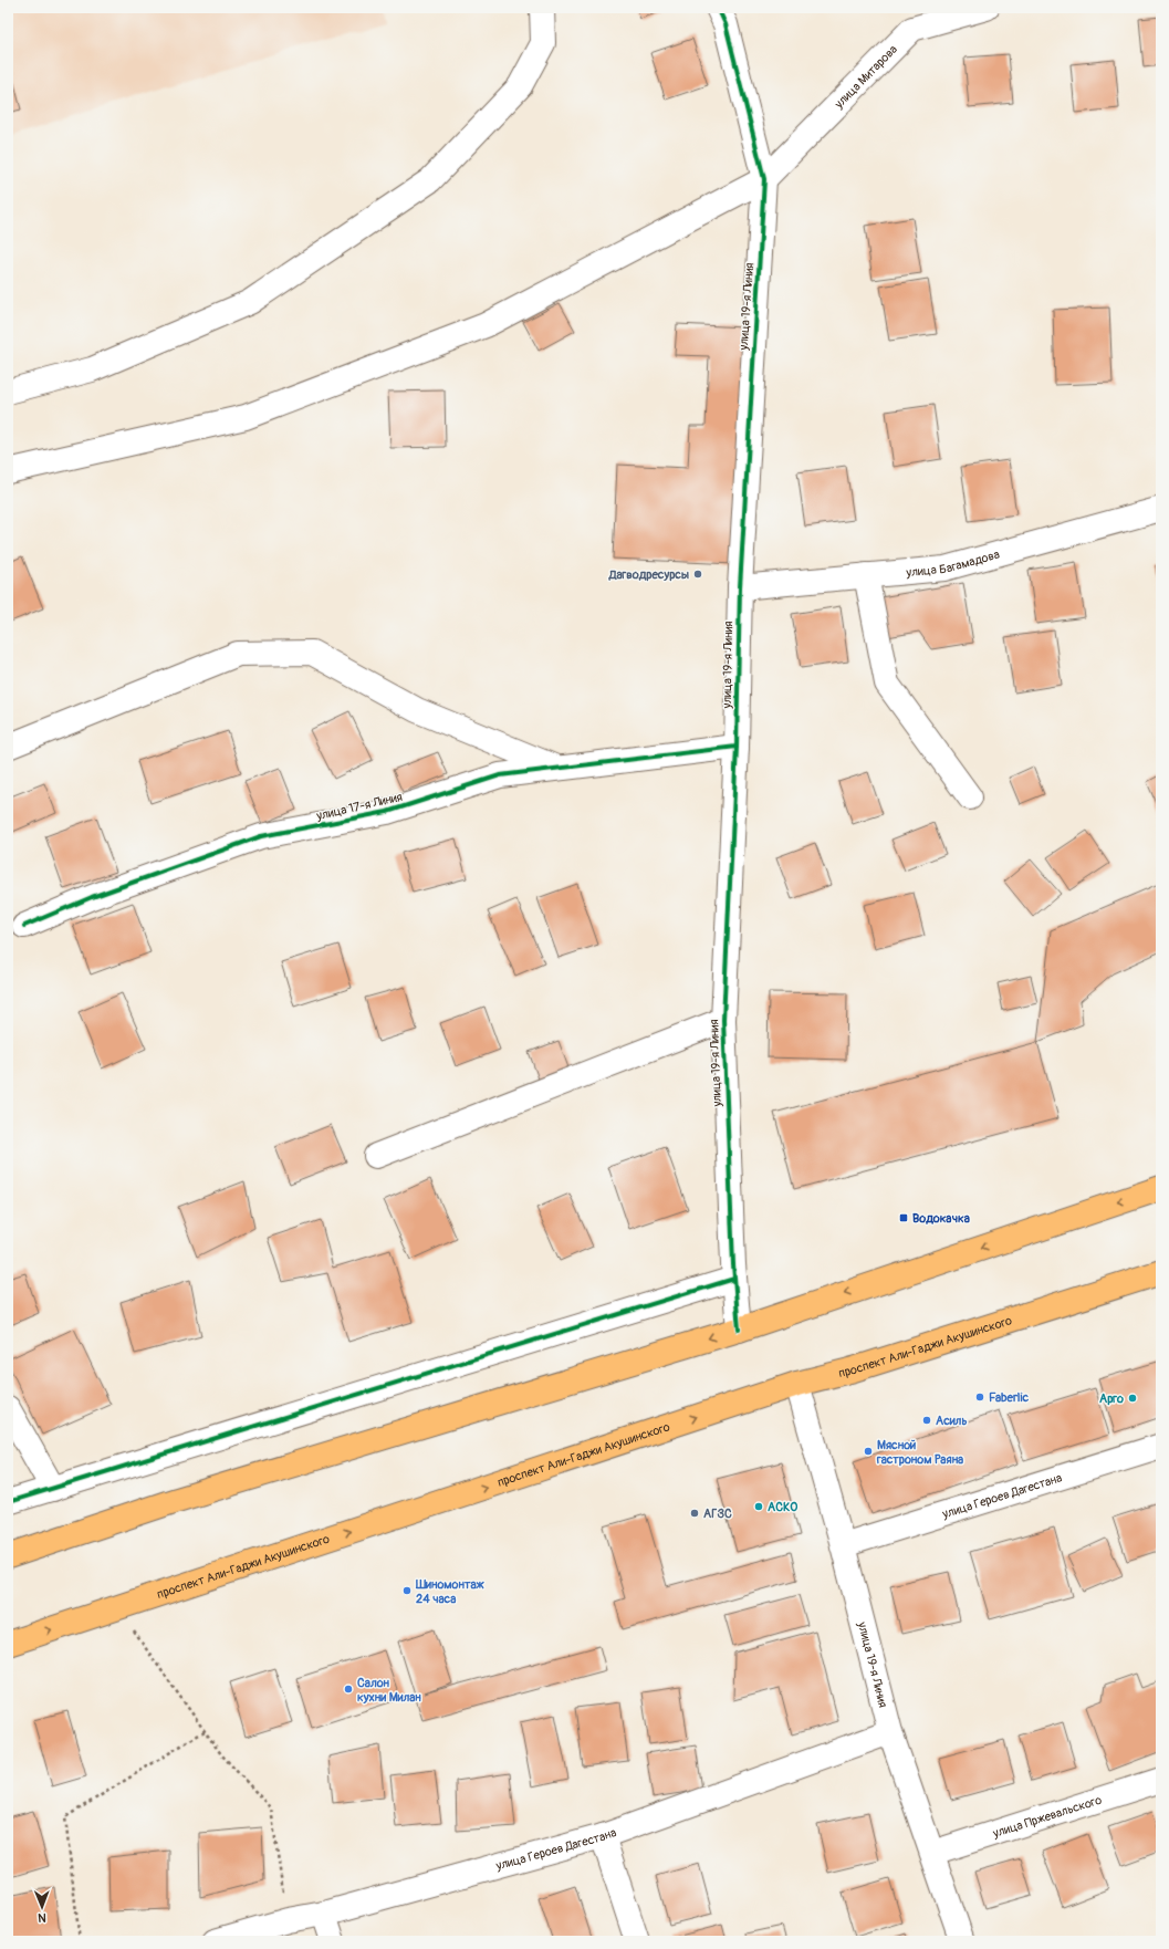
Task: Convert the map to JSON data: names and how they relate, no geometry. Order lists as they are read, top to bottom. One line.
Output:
{"streets":{"main road":["проспект Али-Гаджи Акушинского"],"street":["улица Митарова","улица 19-я Линия","улица Багамадова","улица 17-я Линия","улица Героев Дагестана","улица Пржевальского"]},"crossings":[["улица Митарова","улица 19-я Линия"],["улица 19-я Линия","улица Багамадова"],["улица 19-я Линия","улица 17-я Линия"],["улица 19-я Линия","проспект Али-Гаджи Акушинского"],["улица 19-я Линия","улица Героев Дагестана"],["улица 19-я Линия","улица Пржевальского"]],"places":{"other":["Дагводресурсы","Faberlic","Арго","Асиль","Мясной гастроном Раяна","АСКО","АГЗС","Шиномонтаж 24 часа","Салон кухни Милан"],"transit":["Водокачка"]},"north":"bottom"}
